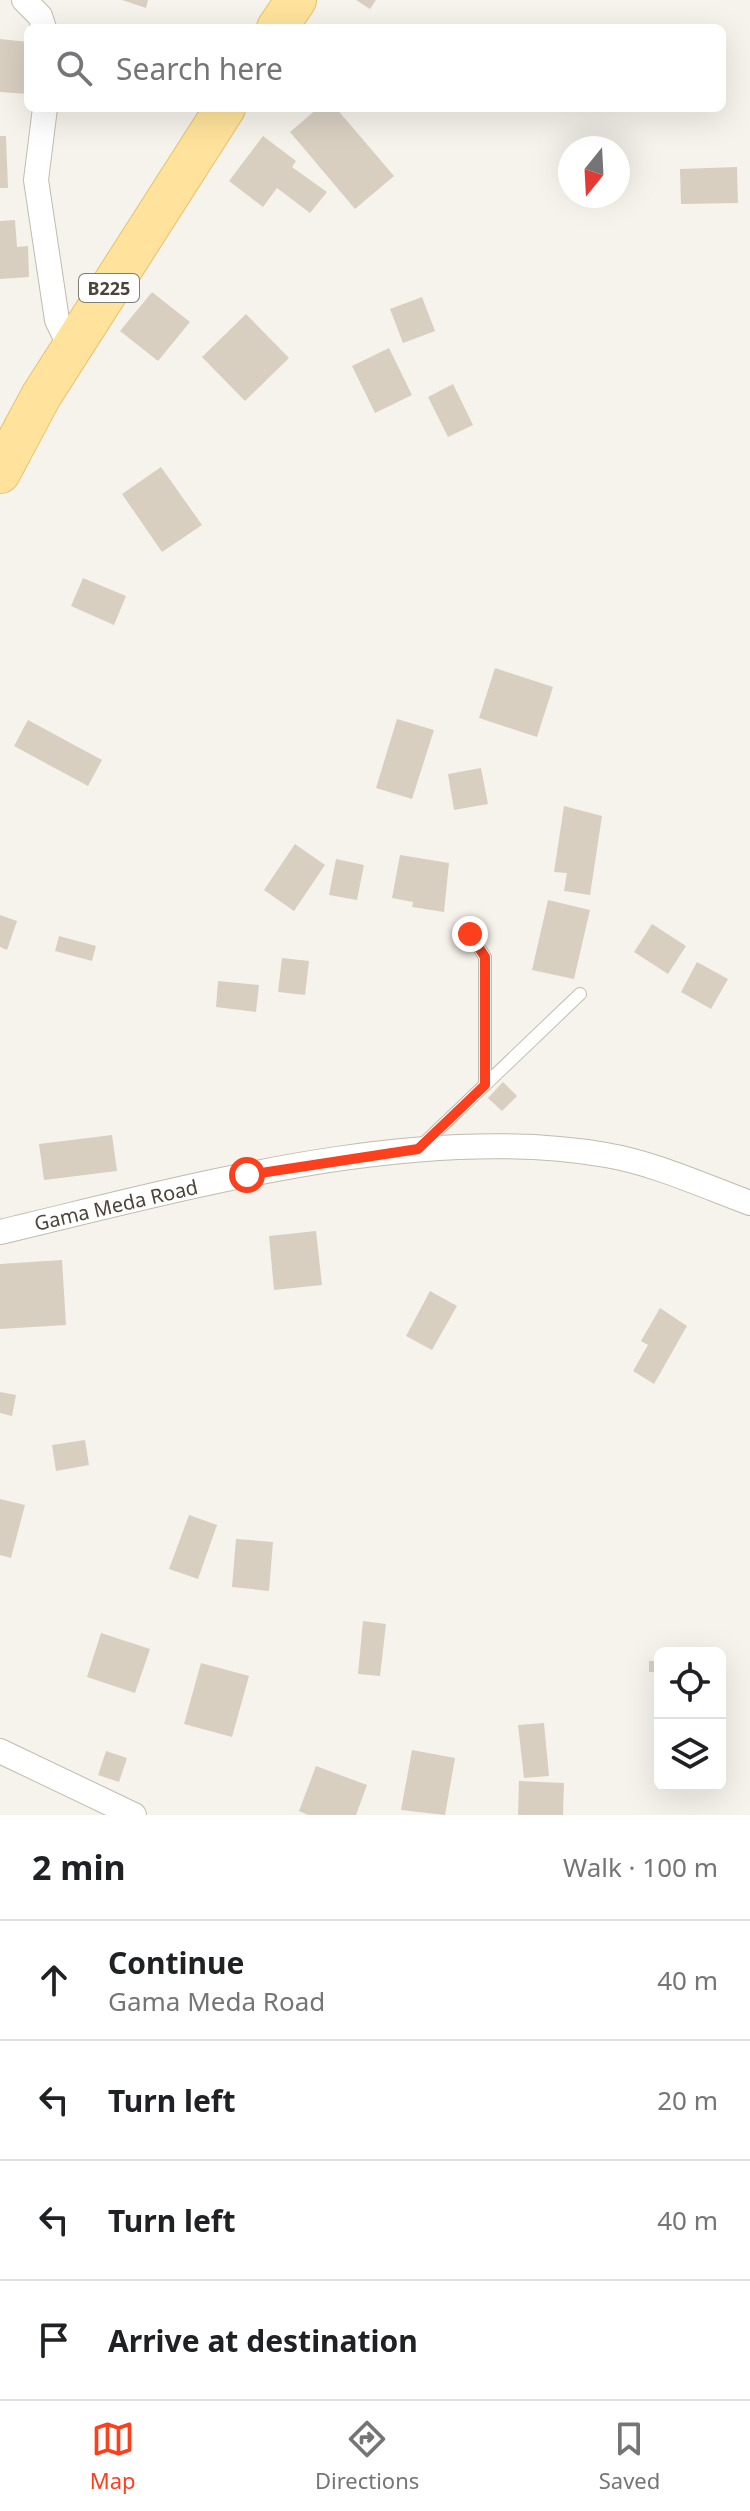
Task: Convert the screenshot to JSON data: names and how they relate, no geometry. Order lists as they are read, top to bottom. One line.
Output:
{"streets":{"main road":["B225"],"street":["Gama Meda Road"]},"north":"bottom","page":{"search":"Search here","heading":["2 min","Walk · 100 m"],"list":[["Continue","Gama Meda Road","40 m"],["Turn left","20 m"],["Turn left","40 m"],"Arrive at destination"],"nav":["Map","Directions","Saved"]}}
